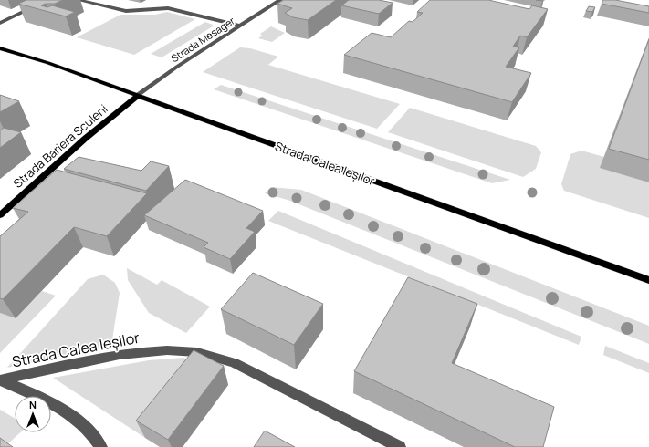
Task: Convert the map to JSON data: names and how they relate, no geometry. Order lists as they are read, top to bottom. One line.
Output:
{"streets":{"main road":["Strada Bariera Sculeni","Strada Calea Ieșilor"],"street":["Strada Mesager"]},"crossings":[["Strada Mesager","Strada Bariera Sculeni"],["Strada Mesager","Strada Calea Ieșilor"],["Strada Bariera Sculeni","Strada Calea Ieșilor"]],"north":"top"}
